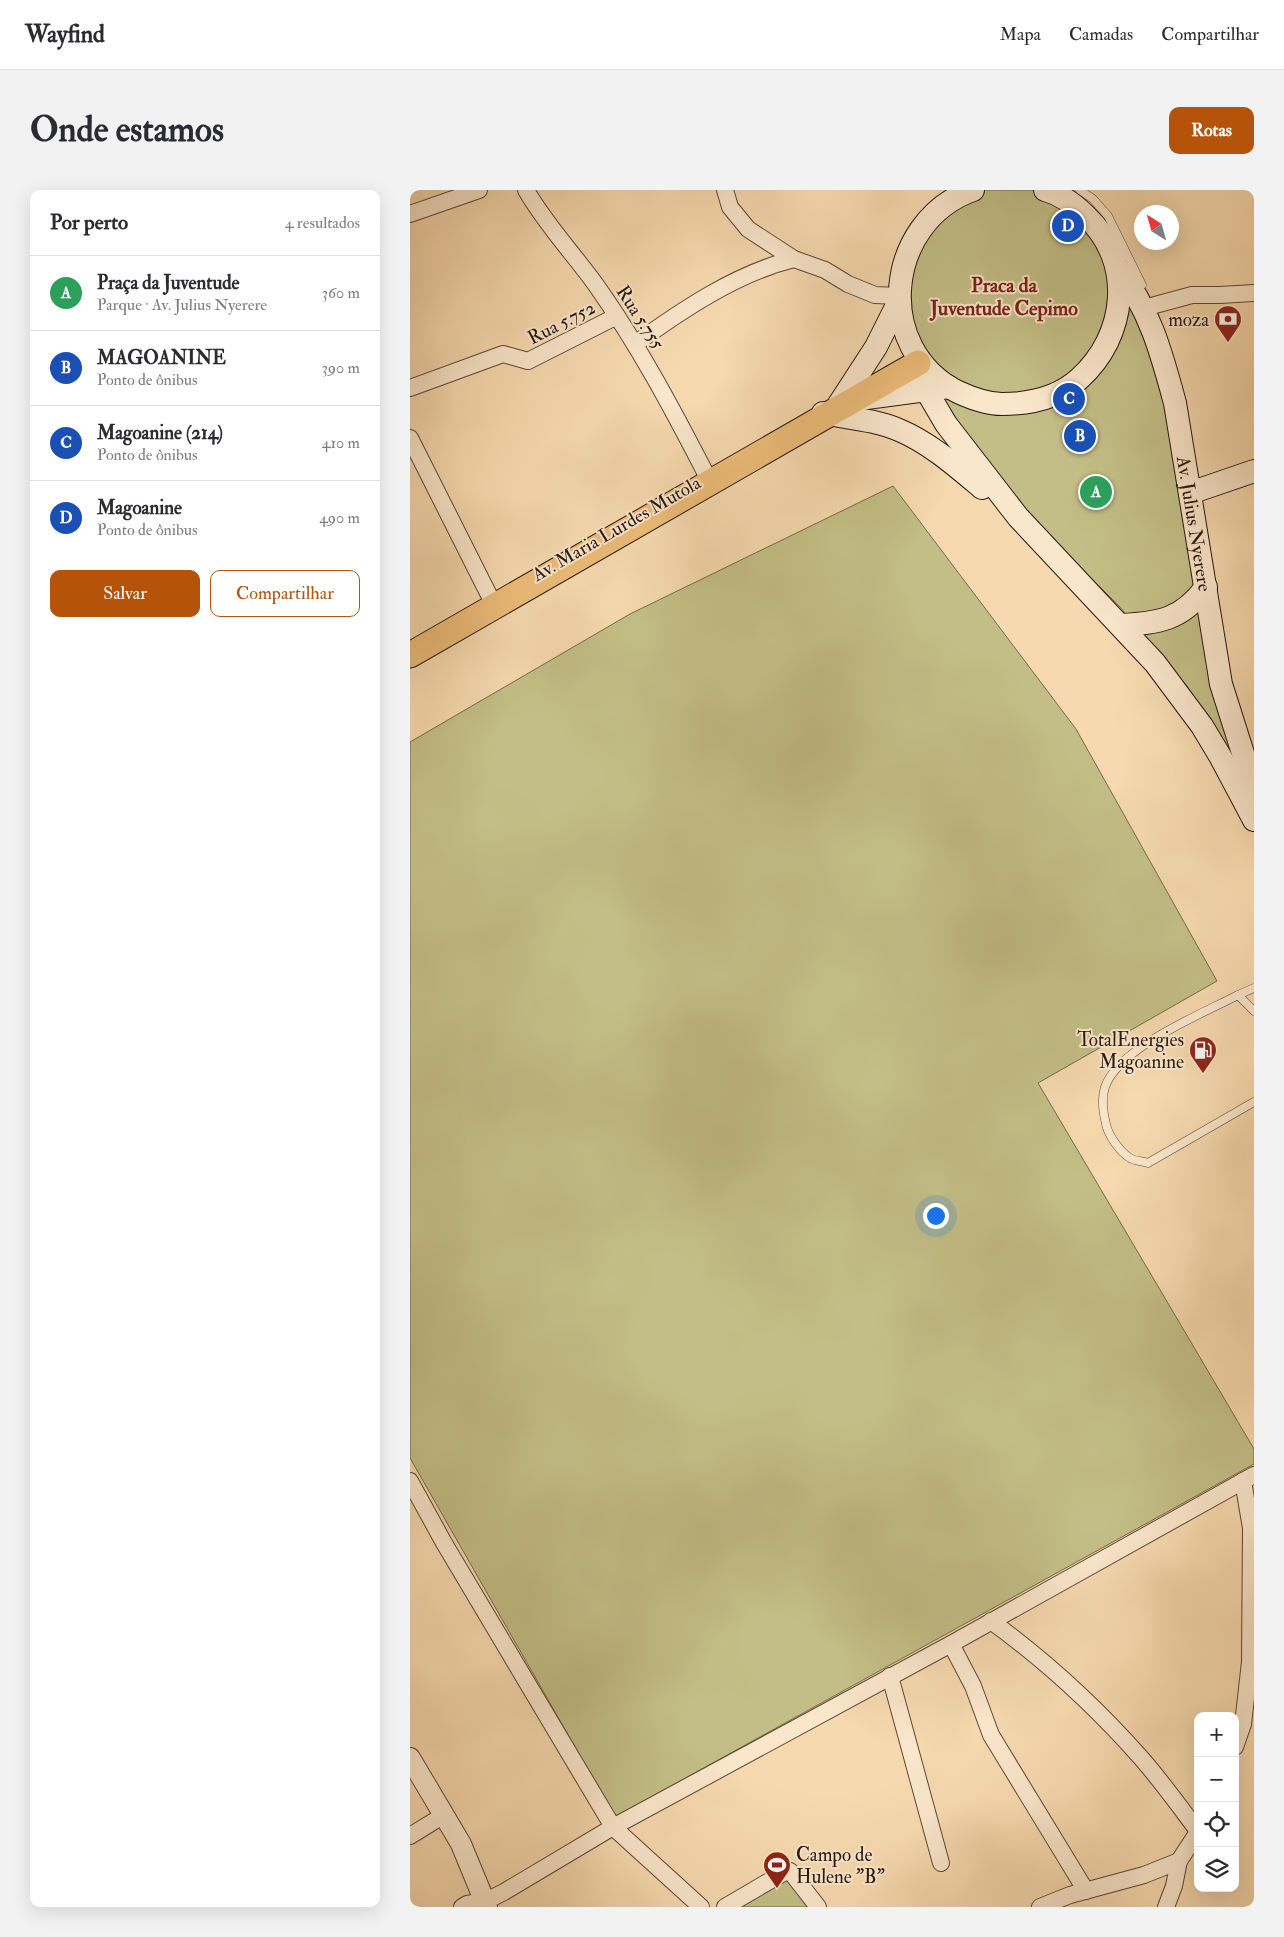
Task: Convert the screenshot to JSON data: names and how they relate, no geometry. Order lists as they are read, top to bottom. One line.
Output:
{"streets":{"main road":["Av. Julius Nyerere","Av. Maria Lurdes Mutola"],"street":["Rua 5.755","Rua 5.752"]},"crossings":[["Rua 5.755","Rua 5.752"],["Rua 5.755","Av. Maria Lurdes Mutola"]],"districts":["Praca da Juventude Cepimo"],"places":{"bank":["moza"],"fuel station":["TotalEnergies Magoanine"],"sports":["Campo de Hulene \"B\""]},"north":"top left","page":{"header":"Wayfind","nav":["Mapa","Camadas","Compartilhar"],"buttons":["Rotas",["Salvar","Compartilhar"]],"title":"Onde estamos","heading":["Por perto","4 resultados"],"pins":["D","C","B","A"],"list":[{"mark":"A","name":"Praça da Juventude","note":"Parque · Av. Julius Nyerere","value":"360 m"},{"mark":"B","name":"MAGOANINE","note":"Ponto de ônibus","value":"390 m"},{"mark":"C","name":"Magoanine (214)","note":"Ponto de ônibus","value":"410 m"},{"mark":"D","name":"Magoanine","note":"Ponto de ônibus","value":"490 m"}],"map_buttons":["+","−"]}}
